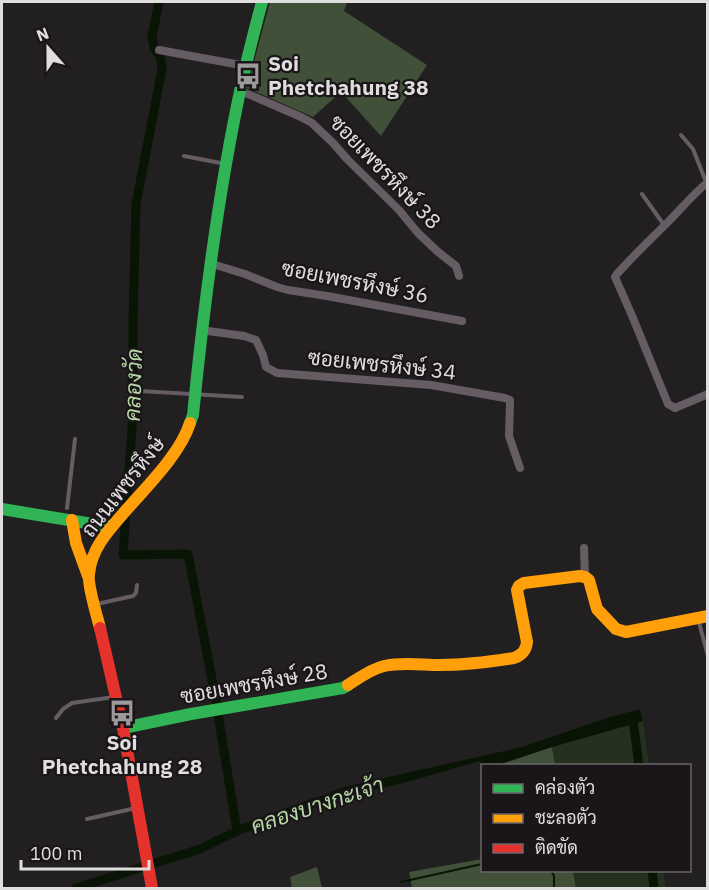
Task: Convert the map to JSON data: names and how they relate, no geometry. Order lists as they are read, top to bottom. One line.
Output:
{"streets":{"main road":["ถนนเพชรหึงษ์","ซอยเพชรหึงษ์ 28"],"street":["ซอยเพชรหึงษ์ 38","ซอยเพชรหึงษ์ 36","ซอยเพชรหึงษ์ 34"]},"crossings":[["ซอยเพชรหึงษ์ 38","ถนนเพชรหึงษ์"],["ซอยเพชรหึงษ์ 36","ถนนเพชรหึงษ์"],["ซอยเพชรหึงษ์ 34","ถนนเพชรหึงษ์"],["ถนนเพชรหึงษ์","ซอยเพชรหึงษ์ 28"]],"water":["คลองวัด","คลองบางกะเจ้า"],"places":{"bus stop":["Soi Phetchahung 38","Soi Phetchahung 28"]},"legend":["คล่องตัว","ชะลอตัว","ติดขัด"],"scale_bar":"100 m","north":"top"}
